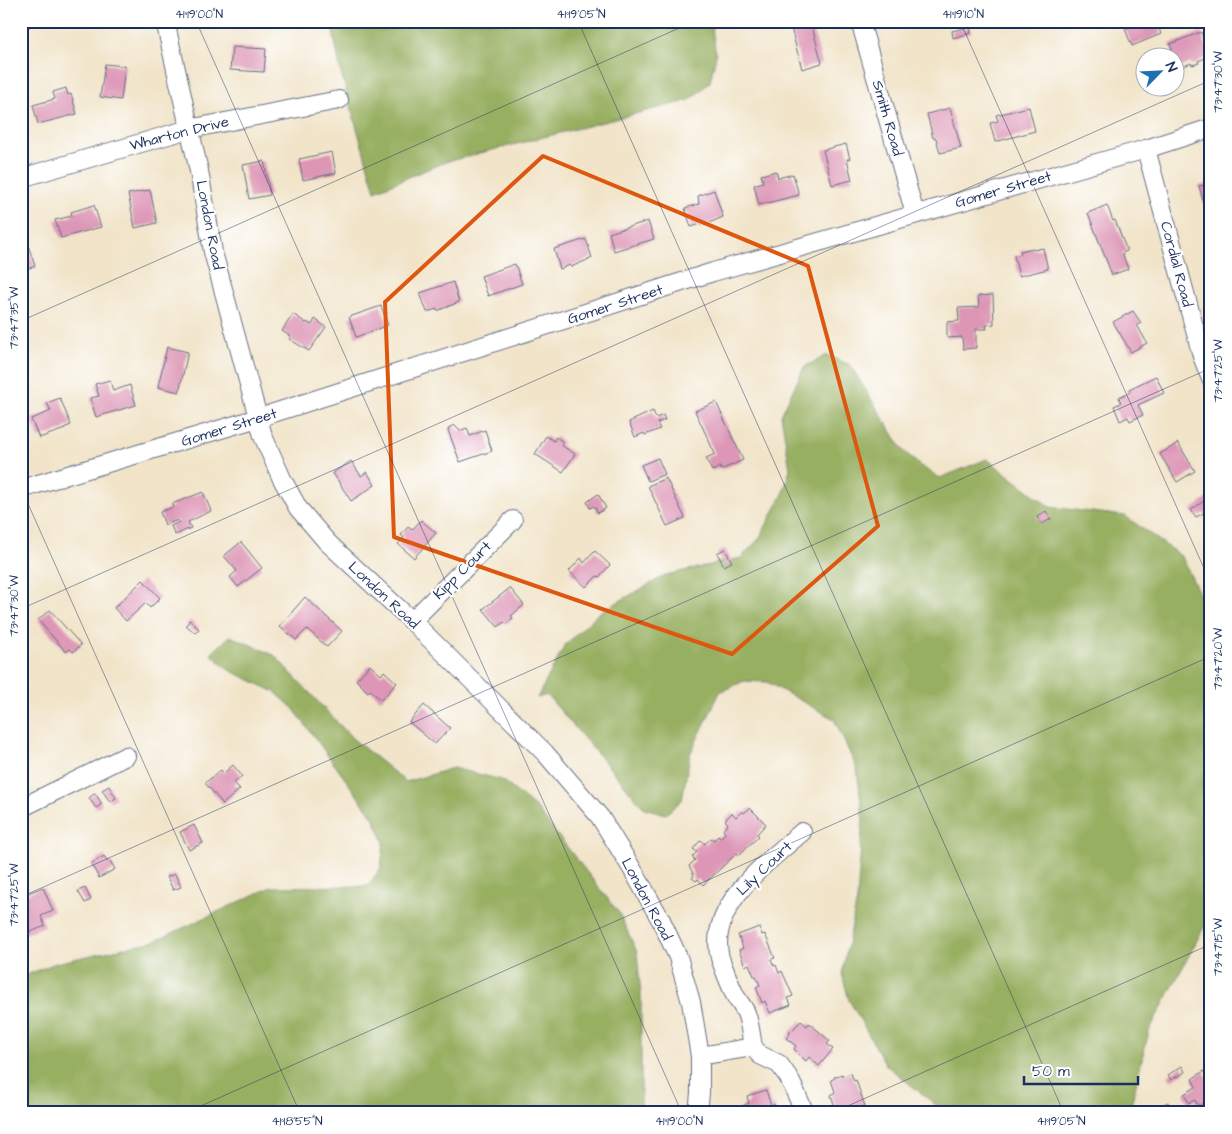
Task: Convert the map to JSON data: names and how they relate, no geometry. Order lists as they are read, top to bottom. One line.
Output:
{"streets":{"street":["Smith Road","Wharton Drive","Gomer Street","London Road","Cordial Road","Kipp Court","Lily Court"]},"crossings":[["Smith Road","Gomer Street"],["Wharton Drive","London Road"],["Gomer Street","London Road"],["Gomer Street","Cordial Road"],["London Road","Kipp Court"]],"scale_bar":"50 m","north":"top right","coordinates":["41°19'00\"N","41°19'05\"N","41°19'10\"N","73°47'30\"W","73°47'35\"W","73°47'25\"W","73°47'20\"W","73°47'15\"W","41°18'55\"N"]}
